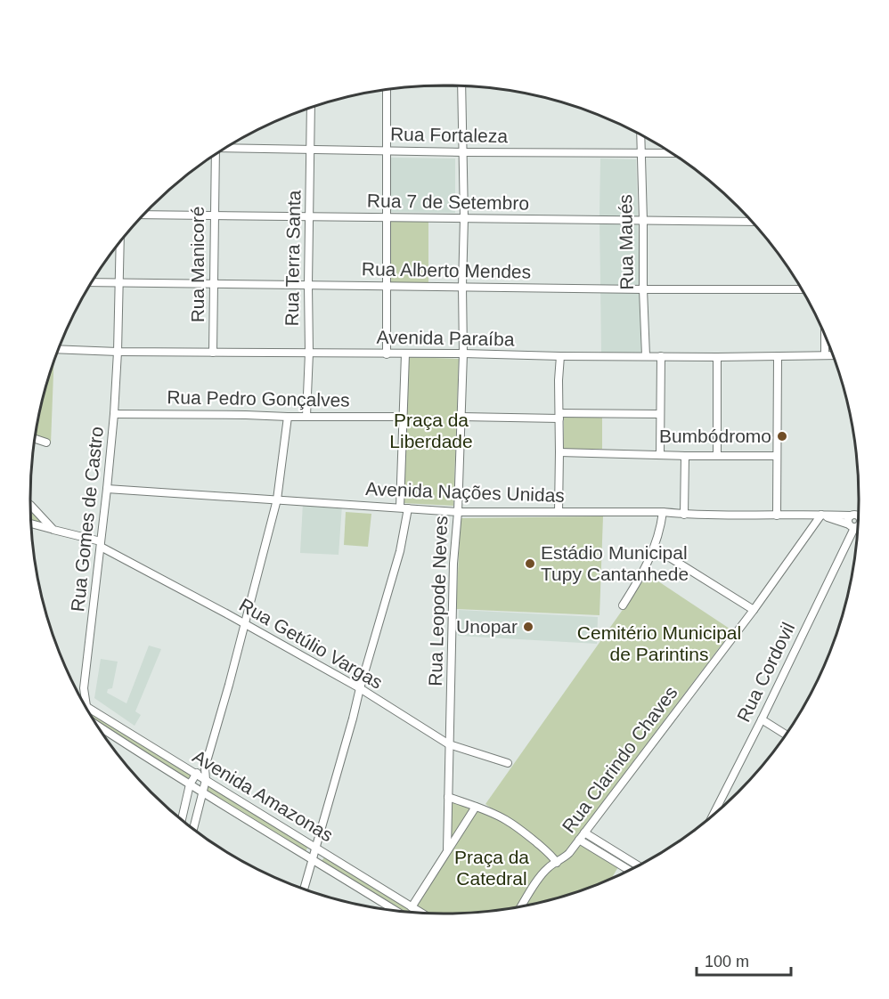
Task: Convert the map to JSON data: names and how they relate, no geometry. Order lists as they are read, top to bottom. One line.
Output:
{"streets":{"street":["Rua Fortaleza","Rua 7 de Setembro","Rua Maués","Rua Terra Santa","Rua Manicoré","Rua Alberto Mendes","Avenida Paraíba","Rua Pedro Gonçalves","Avenida Nações Unidas","Rua Gomes de Castro","Rua Leopode Neves","Rua Getúlio Vargas","Rua Cordovil","Rua Clarindo Chaves","Avenida Amazonas"]},"crossings":[["Rua Fortaleza","Rua Maués"],["Rua Fortaleza","Rua Terra Santa"],["Rua Fortaleza","Rua Leopode Neves"],["Rua 7 de Setembro","Rua Maués"],["Rua 7 de Setembro","Rua Terra Santa"],["Rua 7 de Setembro","Rua Manicoré"],["Rua 7 de Setembro","Rua Leopode Neves"],["Rua Maués","Rua Alberto Mendes"],["Rua Maués","Avenida Paraíba"],["Rua Terra Santa","Rua Alberto Mendes"],["Rua Terra Santa","Avenida Paraíba"],["Rua Terra Santa","Rua Pedro Gonçalves"],["Rua Manicoré","Rua Alberto Mendes"],["Rua Manicoré","Avenida Paraíba"],["Rua Alberto Mendes","Rua Gomes de Castro"],["Rua Alberto Mendes","Rua Leopode Neves"],["Avenida Paraíba","Rua Gomes de Castro"],["Avenida Paraíba","Rua Leopode Neves"],["Rua Pedro Gonçalves","Rua Gomes de Castro"],["Avenida Nações Unidas","Rua Gomes de Castro"],["Avenida Nações Unidas","Rua Leopode Neves"],["Avenida Nações Unidas","Rua Cordovil"],["Avenida Nações Unidas","Rua Clarindo Chaves"],["Rua Gomes de Castro","Rua Getúlio Vargas"],["Rua Gomes de Castro","Avenida Amazonas"],["Rua Leopode Neves","Rua Getúlio Vargas"]],"parks":["Praça da Liberdade","Cemitério Municipal de Parintins","Praça da Catedral"],"places":["Bumbódromo","Estádio Municipal Tupy Cantanhede","Unopar"],"scale_bar":"100 m"}
